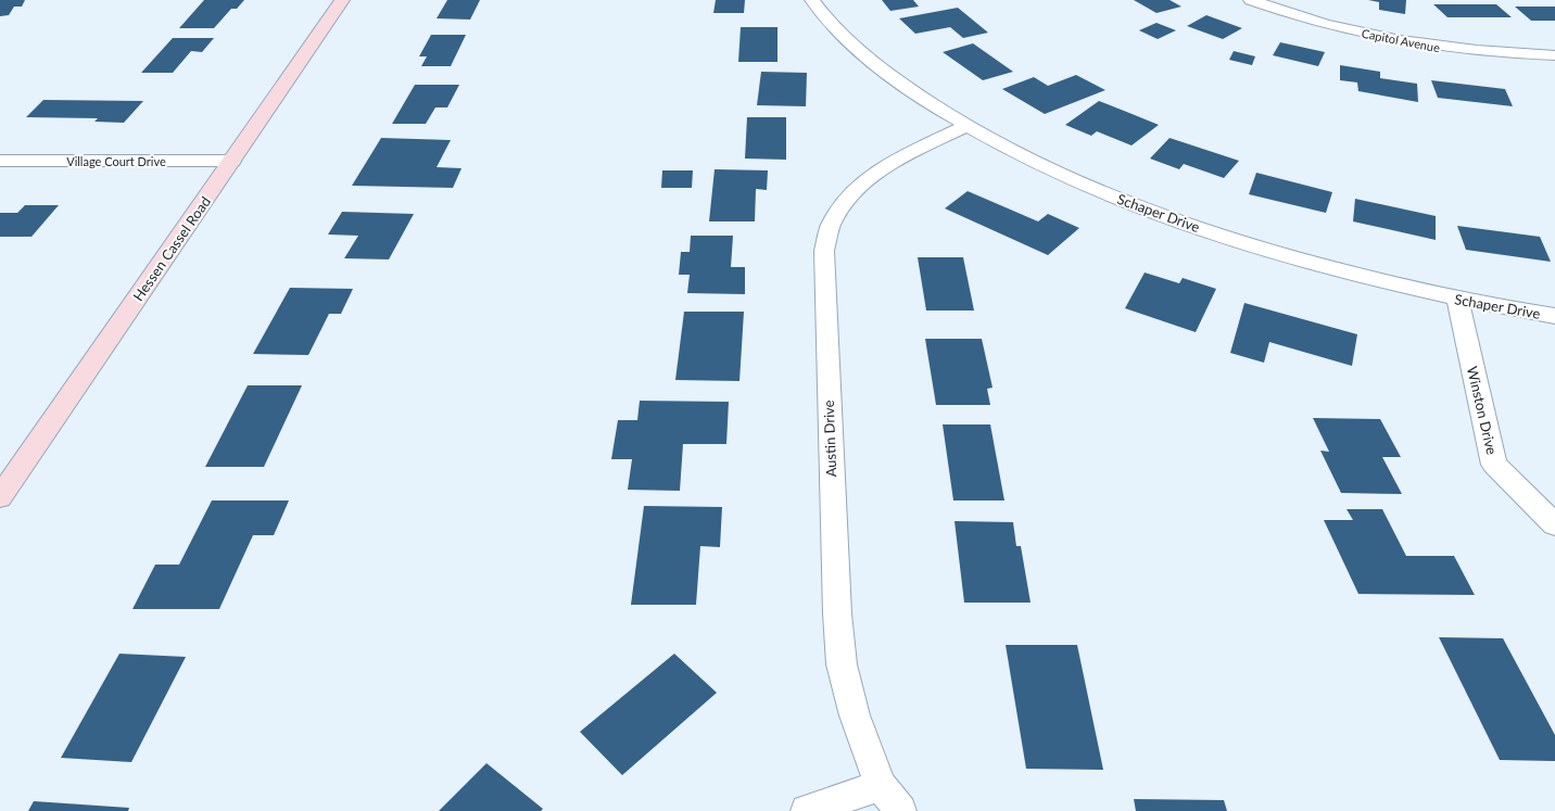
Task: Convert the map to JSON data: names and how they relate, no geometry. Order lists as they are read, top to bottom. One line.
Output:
{"streets":{"main road":["Hessen Cassel Road"],"street":["Capitol Avenue","Village Court Drive","Schaper Drive","Winston Drive","Austin Drive"]},"crossings":[["Village Court Drive","Hessen Cassel Road"],["Schaper Drive","Winston Drive"],["Schaper Drive","Austin Drive"]]}
